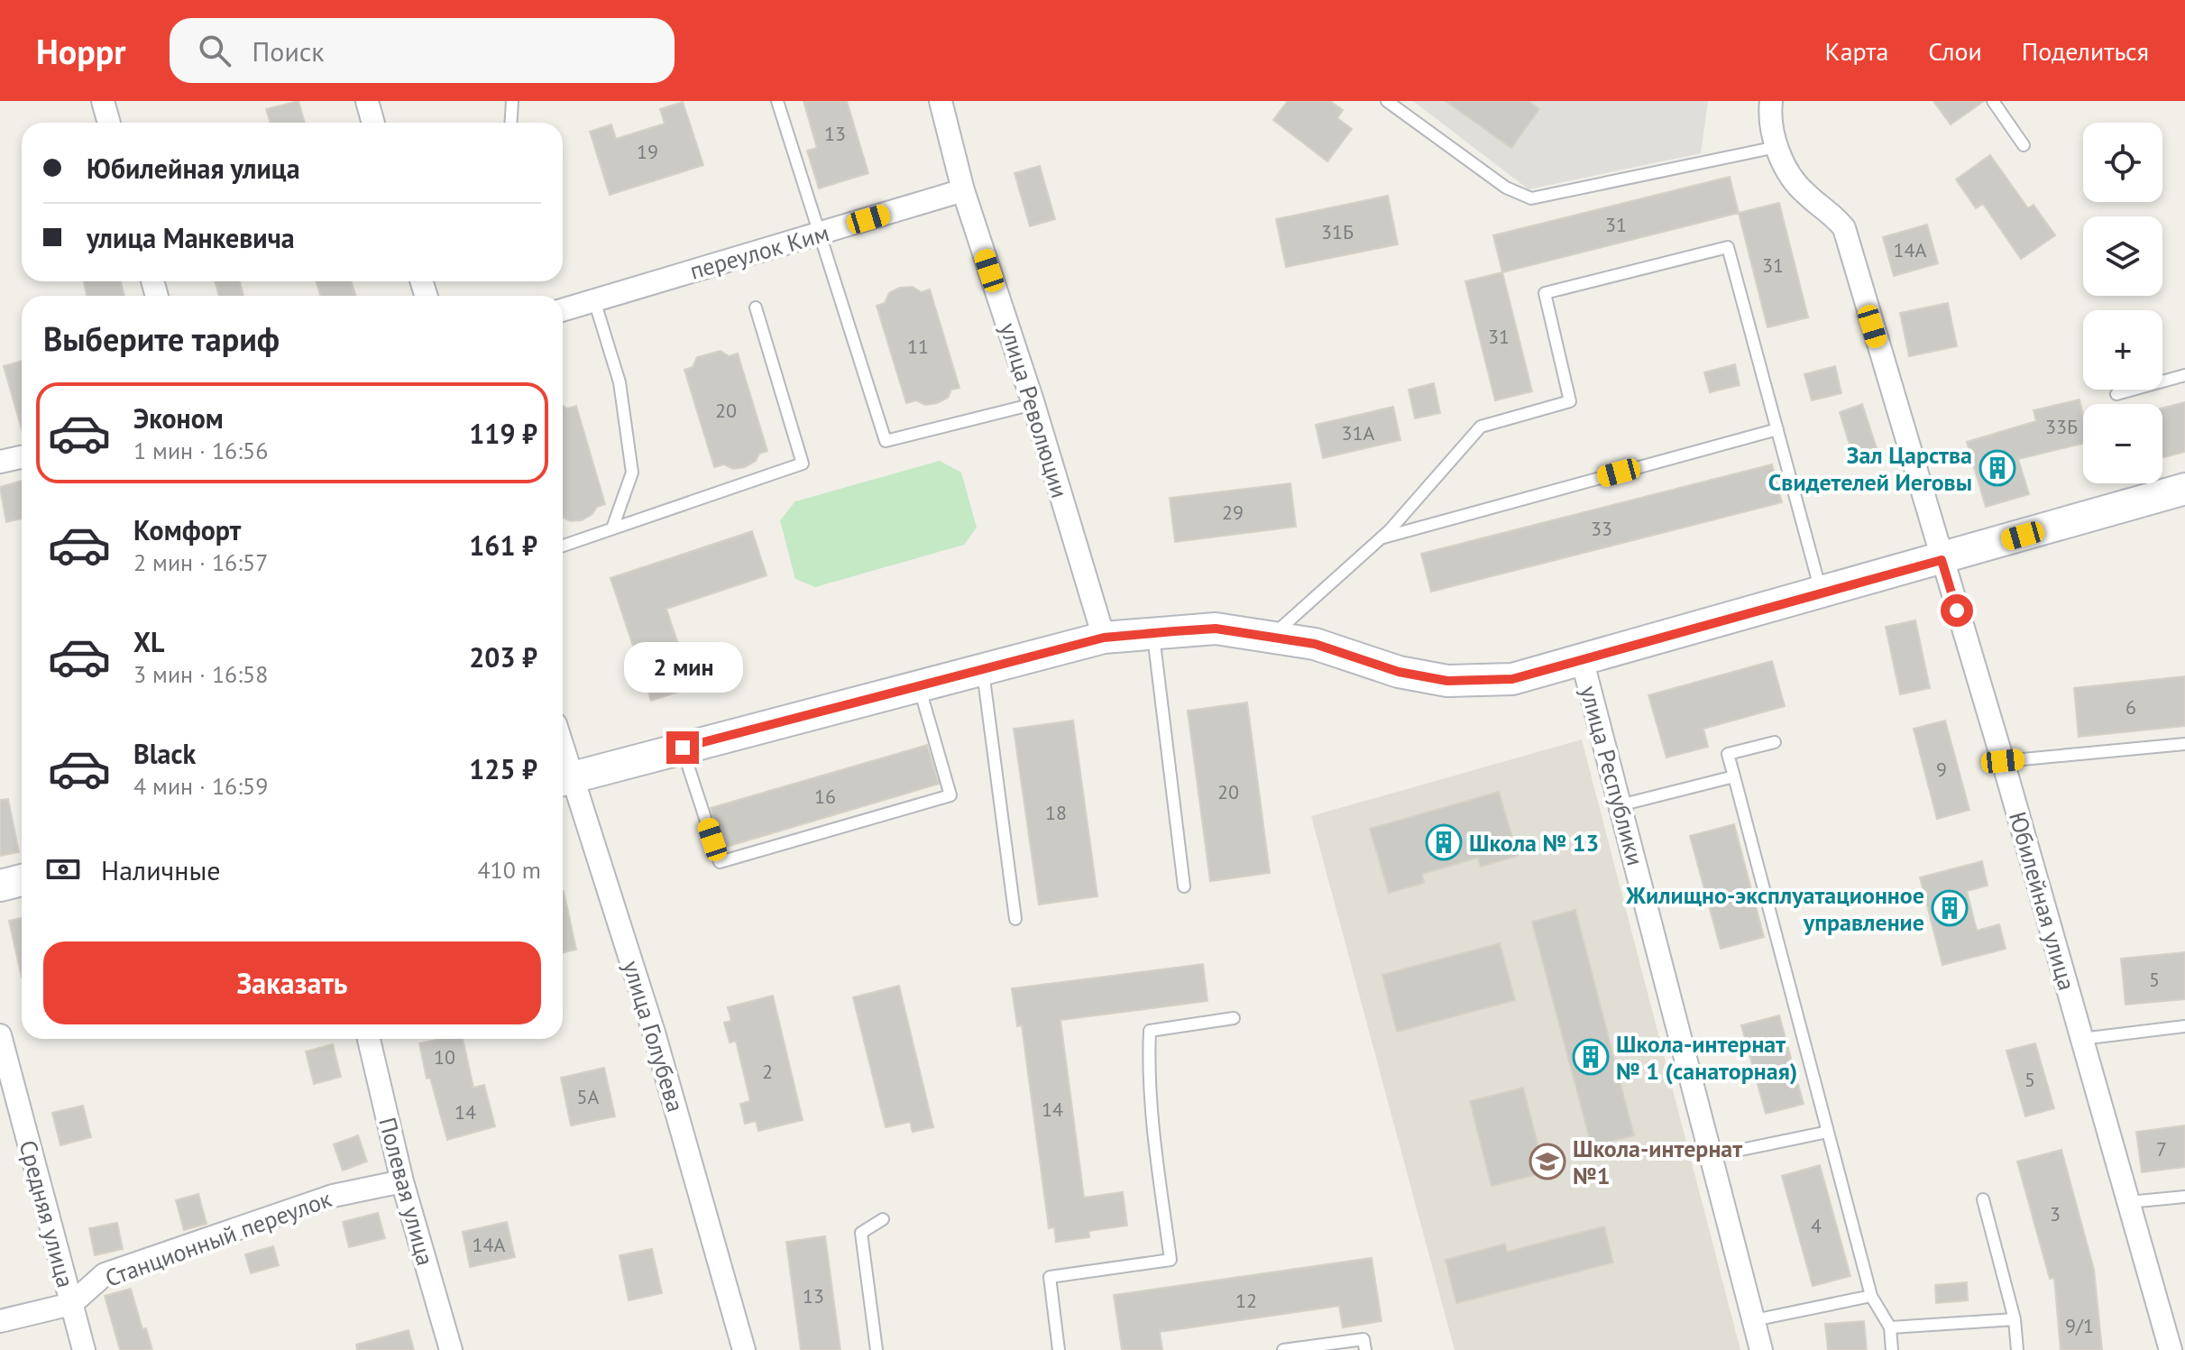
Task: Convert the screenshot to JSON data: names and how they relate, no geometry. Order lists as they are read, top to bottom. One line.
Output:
{"streets":{"street":["переулок Ким","улица Революции","улица Республики","Юбилейная улица","улица Голубева","Полевая улица","Средняя улица","Станционный переулок"]},"crossings":[["переулок Ким","улица Революции"],["Полевая улица","Станционный переулок"],["Средняя улица","Станционный переулок"]],"places":{"building":["Зал Царства Свидетелей Иеговы","Школа № 13","Жилищно-эксплуатационное управление","Школа-интернат № 1 (санаторная)"],"school or university":["Школа-интернат №1"]},"house_numbers":["13","19","31","31Б","14А","31","31","11","20","33Б","31А","29","33","6","9","20","16","18","5","10","2","5","5А","14","14","7","3","4","14А","13","12","9/1"],"page":{"header":"Hoppr","search":"Поиск","nav":["Карта","Слои","Поделиться"],"map_buttons":["+","−"],"banner":["Юбилейная улица","улица Манкевича"],"heading":"Выберите тариф","list":[{"name":"Эконом","note":"1 мин · 16:56","value":"119 ₽"},{"name":"Комфорт","note":"2 мин · 16:57","value":"161 ₽"},{"name":"XL","note":"3 мин · 16:58","value":"203 ₽"},{"name":"Black","note":"4 мин · 16:59","value":"125 ₽"}],"bubble":"2 мин","pay":["Наличные","410 m"],"buttons":"Заказать"}}
